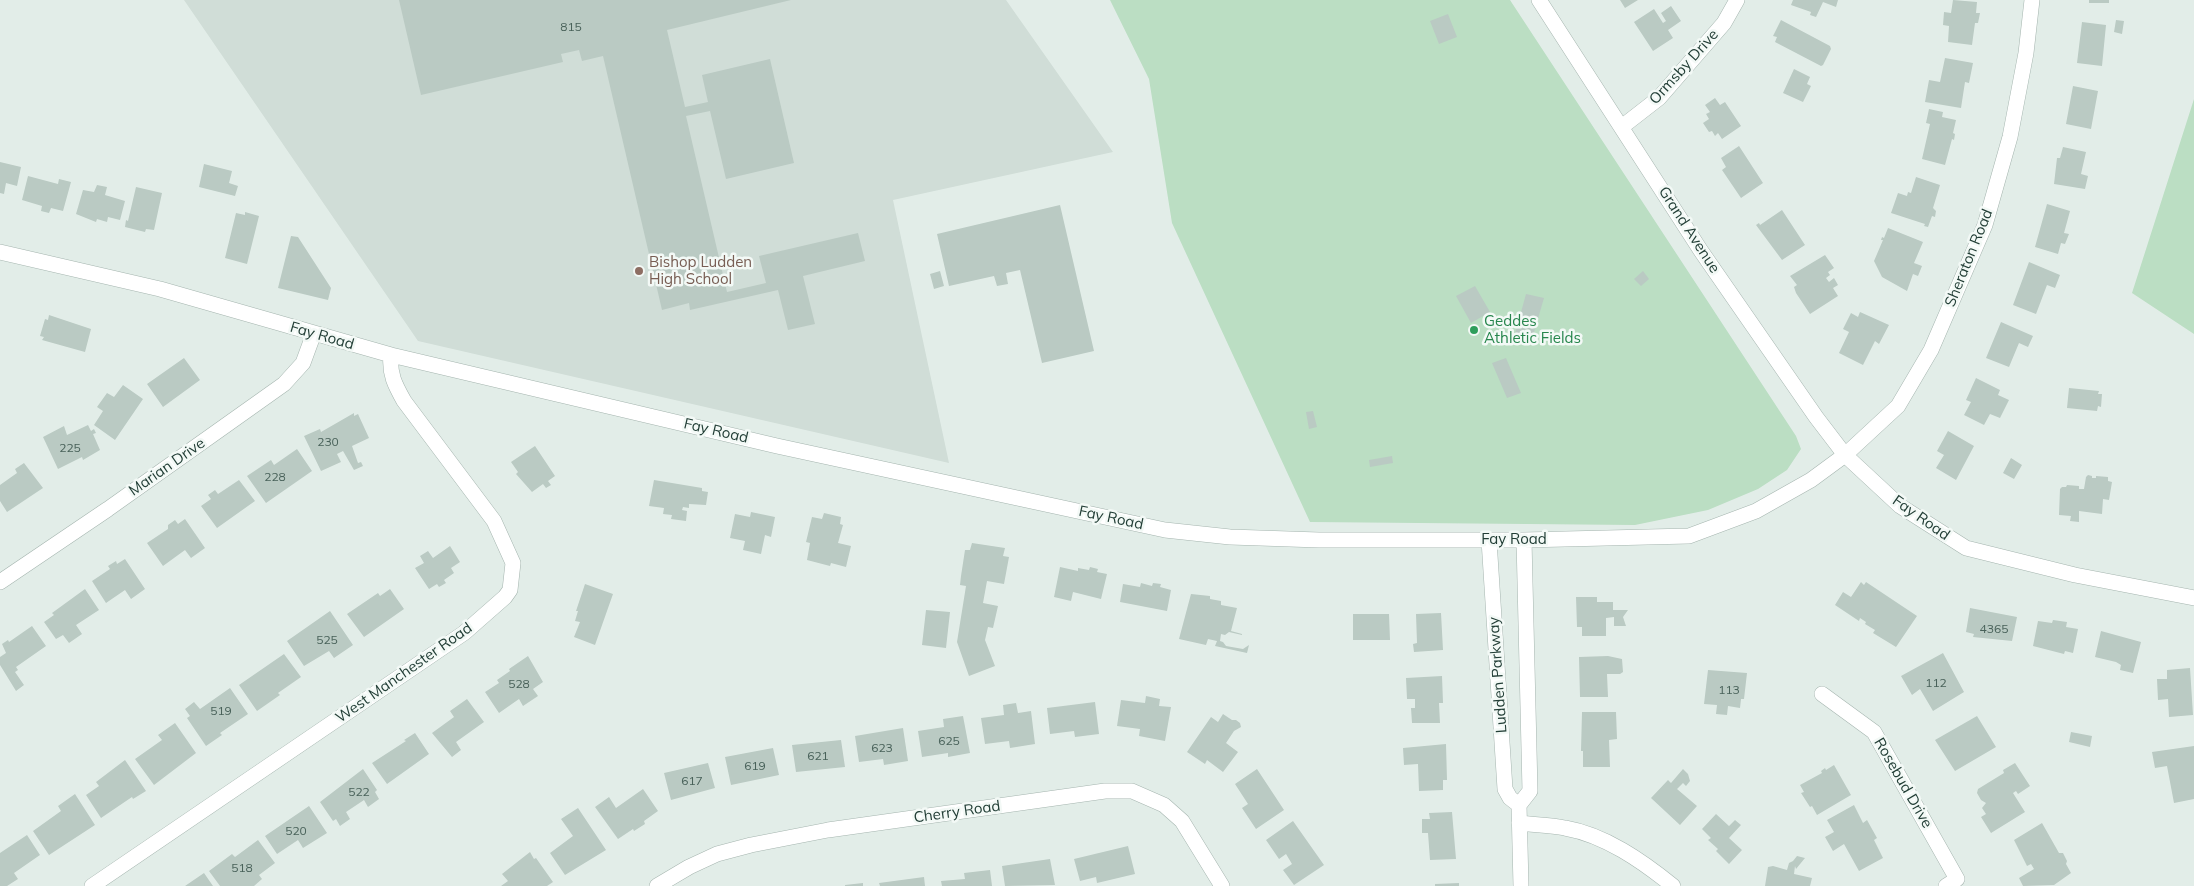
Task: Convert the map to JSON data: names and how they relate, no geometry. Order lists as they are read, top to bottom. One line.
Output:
{"streets":{"street":["Ormsby Drive","Grand Avenue","Sheraton Road","Fay Road","Marian Drive","West Manchester Road","Ludden Parkway","Rosebud Drive","Cherry Road"]},"crossings":[["Ormsby Drive","Grand Avenue"],["Grand Avenue","Sheraton Road"],["Grand Avenue","Fay Road"],["Sheraton Road","Fay Road"],["Fay Road","Marian Drive"],["Fay Road","West Manchester Road"],["Fay Road","Ludden Parkway"]],"places":["Bishop Ludden High School","Geddes Athletic Fields"],"house_numbers":["815","230","225","228","4365","525","112","528","113","519","625","623","621","619","617","522","520","518"]}
